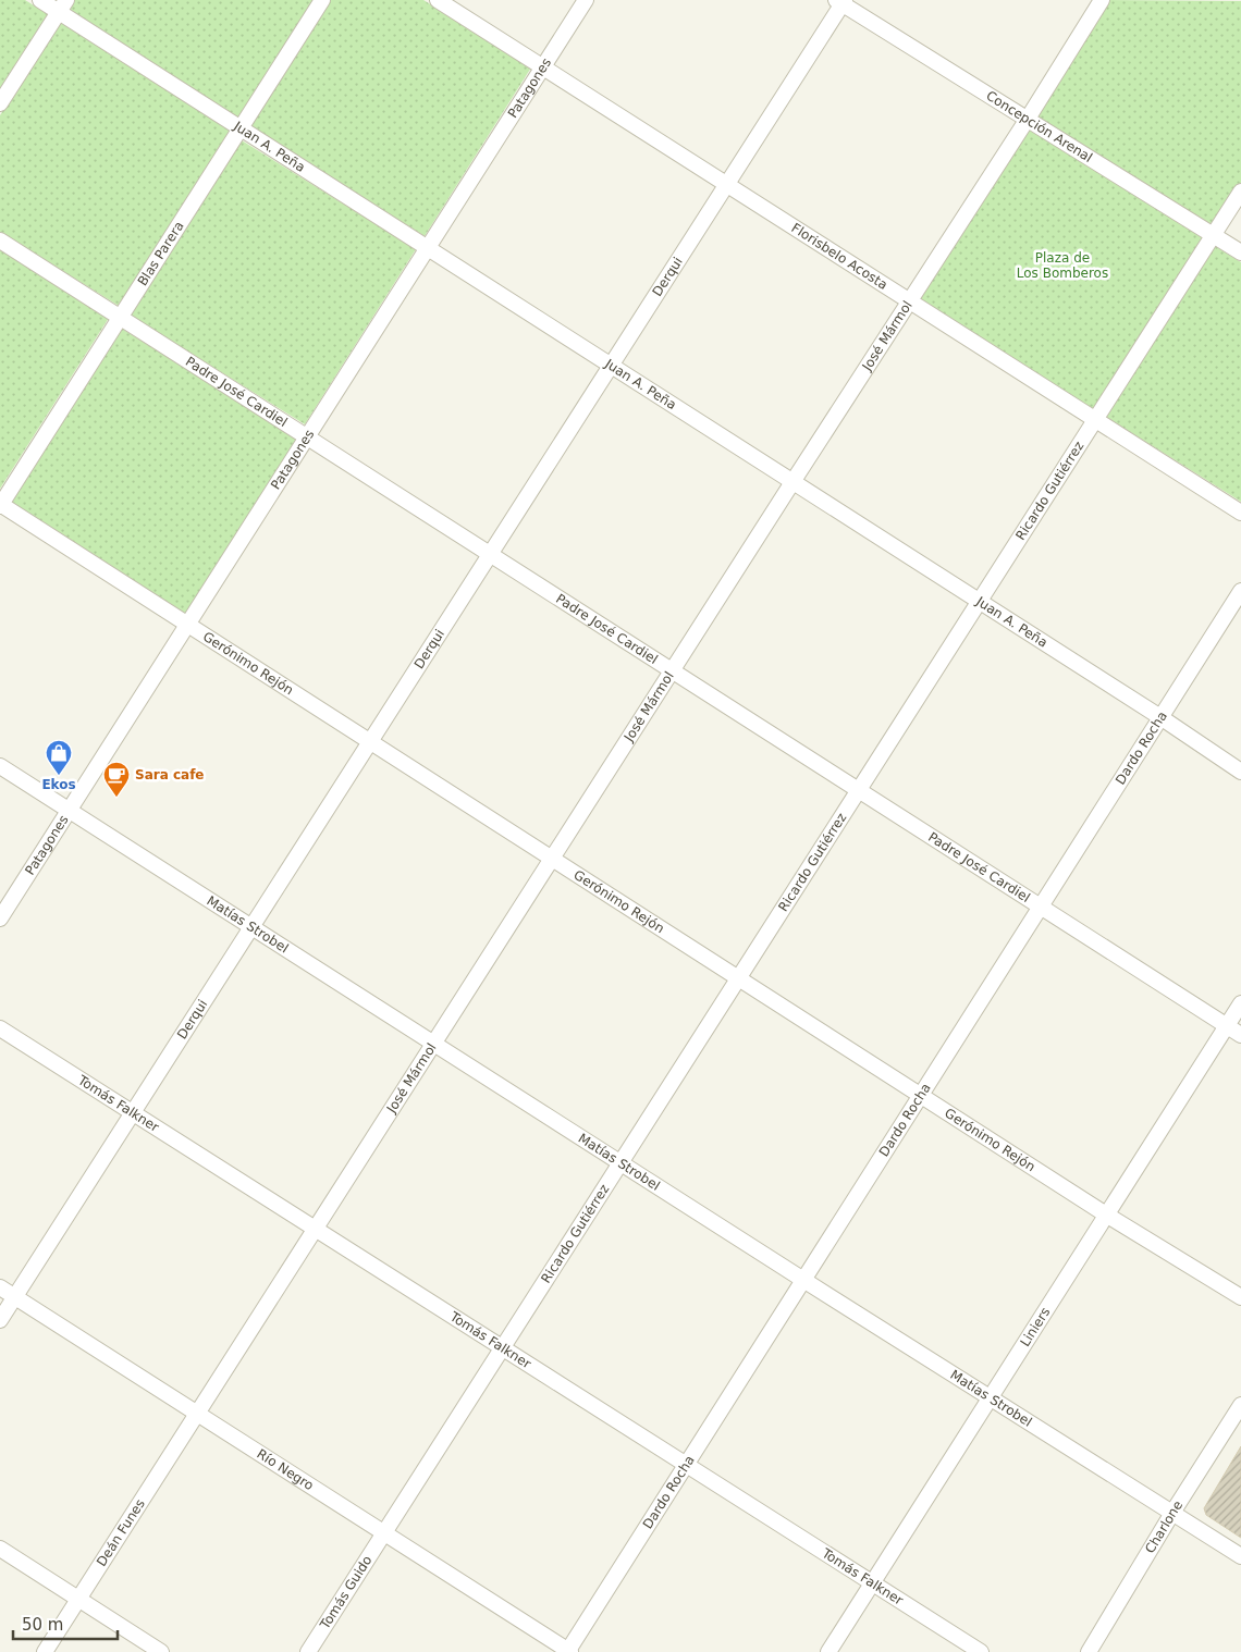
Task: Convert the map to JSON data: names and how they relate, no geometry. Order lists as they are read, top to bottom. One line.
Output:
{"streets":{"street":["Patagones","Concepción Arenal","Juan A. Peña","Blas Parera","Florisbelo Acosta","Derqui","José Mármol","Padre José Cardiel","Ricardo Gutiérrez","Gerónimo Rejón","Dardo Rocha","Matías Strobel","Tomás Falkner","Liniers","Río Negro","Charlone","Deán Funes","Tomás Guido"]},"crossings":[["Patagones","Juan A. Peña"],["Patagones","Florisbelo Acosta"],["Patagones","Padre José Cardiel"],["Patagones","Gerónimo Rejón"],["Patagones","Matías Strobel"],["Concepción Arenal","Derqui"],["Concepción Arenal","José Mármol"],["Concepción Arenal","Ricardo Gutiérrez"],["Juan A. Peña","Blas Parera"],["Juan A. Peña","Derqui"],["Juan A. Peña","José Mármol"],["Juan A. Peña","Ricardo Gutiérrez"],["Juan A. Peña","Dardo Rocha"],["Blas Parera","Padre José Cardiel"],["Blas Parera","Gerónimo Rejón"],["Florisbelo Acosta","Derqui"],["Florisbelo Acosta","José Mármol"],["Florisbelo Acosta","Ricardo Gutiérrez"],["Derqui","Padre José Cardiel"],["Derqui","Gerónimo Rejón"],["Derqui","Matías Strobel"],["Derqui","Tomás Falkner"],["Derqui","Río Negro"],["José Mármol","Padre José Cardiel"],["José Mármol","Gerónimo Rejón"],["José Mármol","Matías Strobel"],["José Mármol","Tomás Falkner"],["José Mármol","Río Negro"],["José Mármol","Deán Funes"],["Padre José Cardiel","Ricardo Gutiérrez"],["Padre José Cardiel","Dardo Rocha"],["Padre José Cardiel","Liniers"],["Ricardo Gutiérrez","Gerónimo Rejón"],["Ricardo Gutiérrez","Matías Strobel"],["Ricardo Gutiérrez","Tomás Falkner"],["Ricardo Gutiérrez","Río Negro"],["Ricardo Gutiérrez","Tomás Guido"],["Gerónimo Rejón","Dardo Rocha"],["Gerónimo Rejón","Liniers"],["Dardo Rocha","Matías Strobel"],["Dardo Rocha","Tomás Falkner"],["Dardo Rocha","Río Negro"],["Matías Strobel","Liniers"],["Matías Strobel","Charlone"],["Tomás Falkner","Liniers"],["Río Negro","Deán Funes"],["Río Negro","Tomás Guido"]],"parks":["Plaza de Los Bomberos"],"places":{"shop":["Ekos"],"cafe":["Sara cafe"]},"scale_bar":"50 m"}
